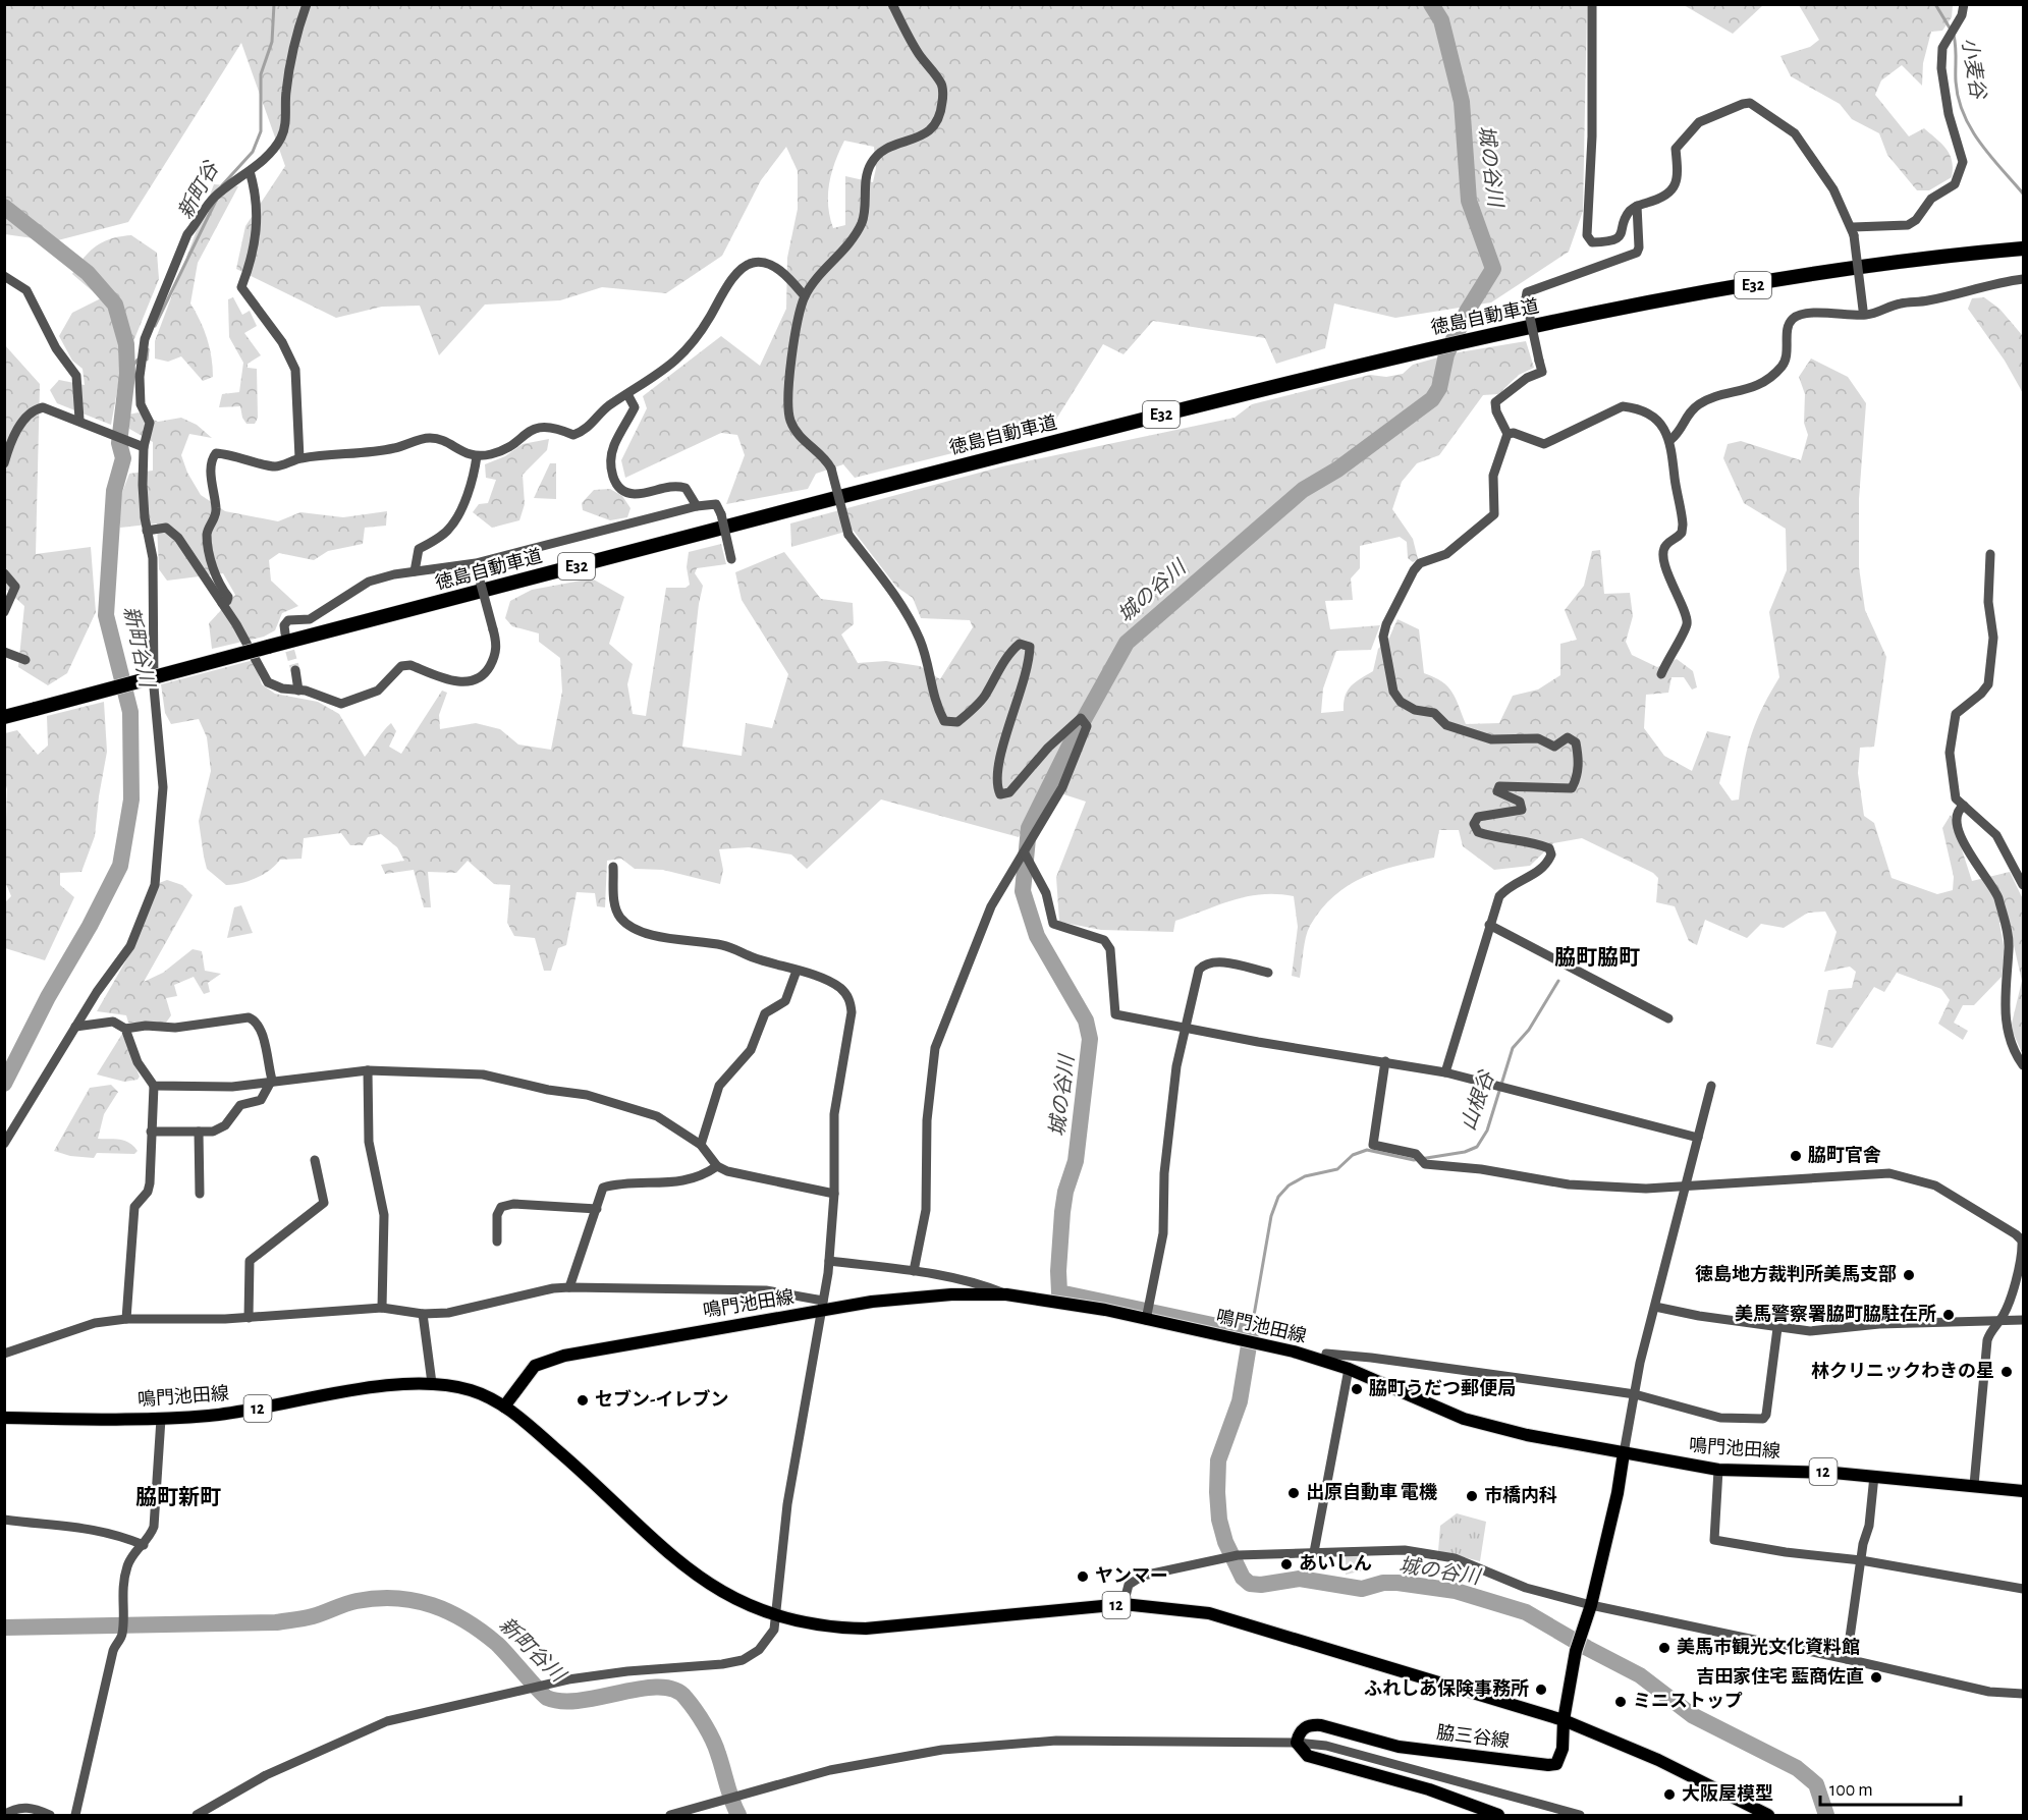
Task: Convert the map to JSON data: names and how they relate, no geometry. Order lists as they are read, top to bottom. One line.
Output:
{"streets":{"highway":["E32","徳島自動車道"],"main road":["鳴門池田線","12","脇三谷線"]},"crossings":[["鳴門池田線","脇三谷線"]],"districts":["脇町脇町","脇町新町"],"water":["小麦谷","城の谷川","新町谷","新町谷川","山根谷"],"places":["脇町官舎","徳島地方裁判所美馬支部","美馬警察署脇町脇駐在所","林クリニックわきの星","脇町うだつ郵便局","セブン-イレブン","出原自動車 電機","市橋内科","あいしん","ヤンマー","美馬市観光文化資料館","吉田家住宅 藍商佐直","ふれしあ保険事務所","ミニストップ","大阪屋模型"],"scale_bar":"100 m"}
